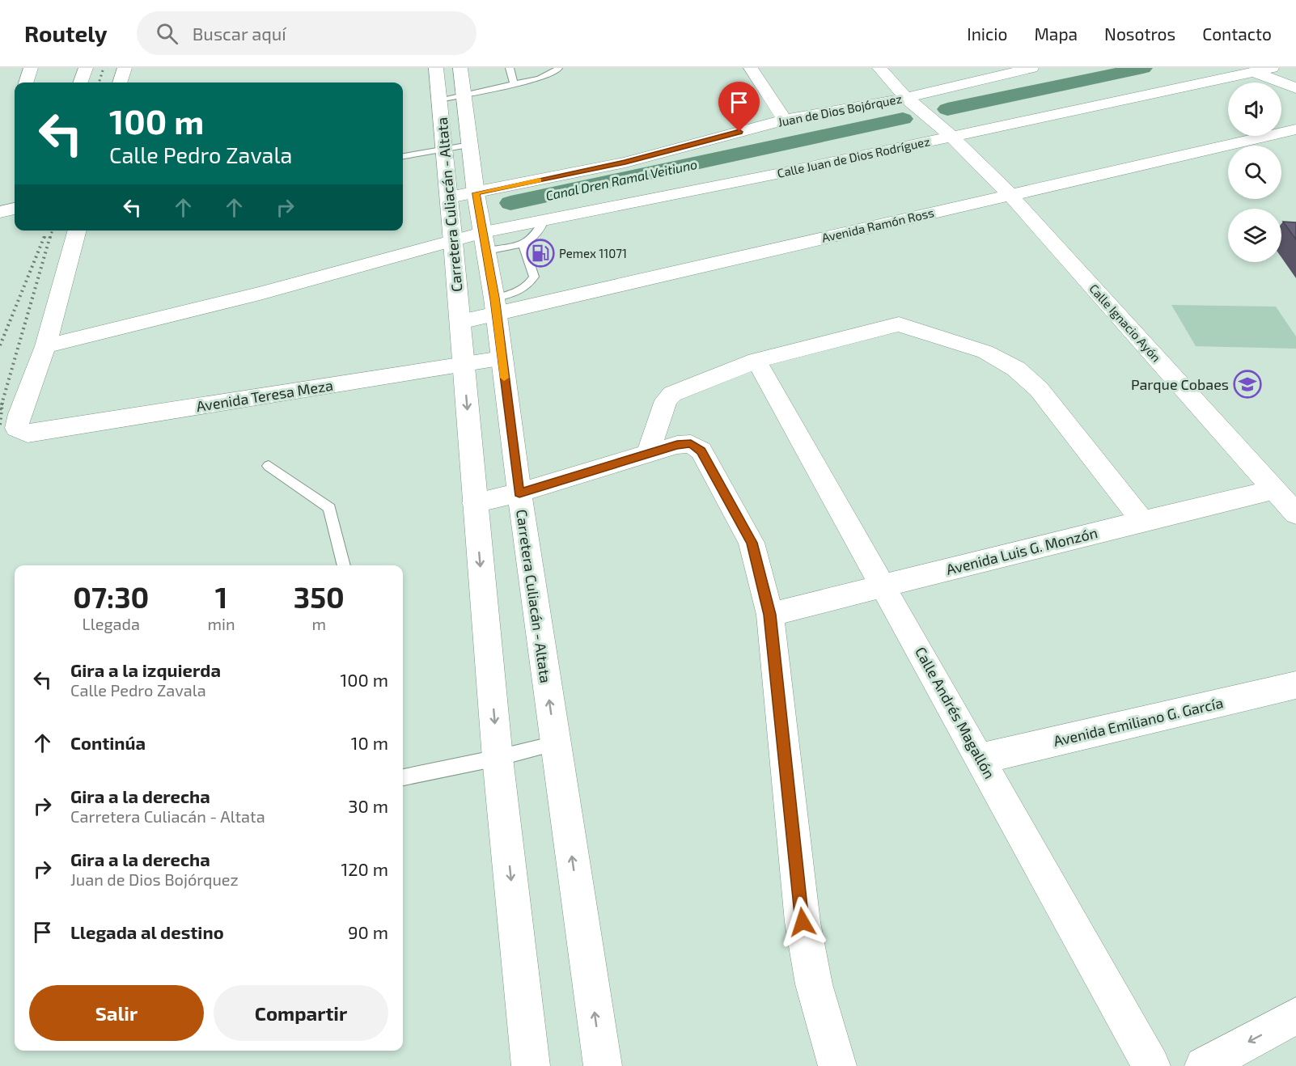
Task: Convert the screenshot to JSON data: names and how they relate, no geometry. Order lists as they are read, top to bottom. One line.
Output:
{"streets":{"street":["Juan de Dios Bojórquez","Calle Juan de Dios Rodríguez","Carretera Culiacán - Altata","Avenida Ramón Ross","Calle Ignacio Ayón","Avenida Teresa Meza","Avenida Luis G. Monzón","Calle Andrés Magallón","Avenida Emiliano G. García"]},"crossings":[["Juan de Dios Bojórquez","Carretera Culiacán - Altata"],["Juan de Dios Bojórquez","Calle Ignacio Ayón"],["Calle Juan de Dios Rodríguez","Carretera Culiacán - Altata"],["Calle Juan de Dios Rodríguez","Calle Ignacio Ayón"],["Calle Juan de Dios Rodríguez","Avenida Teresa Meza"],["Carretera Culiacán - Altata","Avenida Ramón Ross"],["Carretera Culiacán - Altata","Avenida Teresa Meza"],["Avenida Ramón Ross","Calle Ignacio Ayón"],["Calle Ignacio Ayón","Avenida Luis G. Monzón"],["Avenida Luis G. Monzón","Calle Andrés Magallón"],["Calle Andrés Magallón","Avenida Emiliano G. García"]],"water":["Canal Dren Ramal Veitiuno"],"places":{"fuel station":["Pemex 11071"],"school or university":["Parque Cobaes"]},"page":{"header":"Routely","search":"Buscar aquí","nav":["Inicio","Mapa","Nosotros","Contacto"],"turn":["100 m","Calle Pedro Zavala"],"eta":["07:30","Llegada","1","min","350","m"],"list":[{"name":"Gira a la izquierda","note":"Calle Pedro Zavala","value":"100 m"},{"name":"Continúa","value":"10 m"},{"name":"Gira a la derecha","note":"Carretera Culiacán - Altata","value":"30 m"},{"name":"Gira a la derecha","note":"Juan de Dios Bojórquez","value":"120 m"},{"name":"Llegada al destino","value":"90 m"}],"buttons":["Salir","Compartir"]}}
